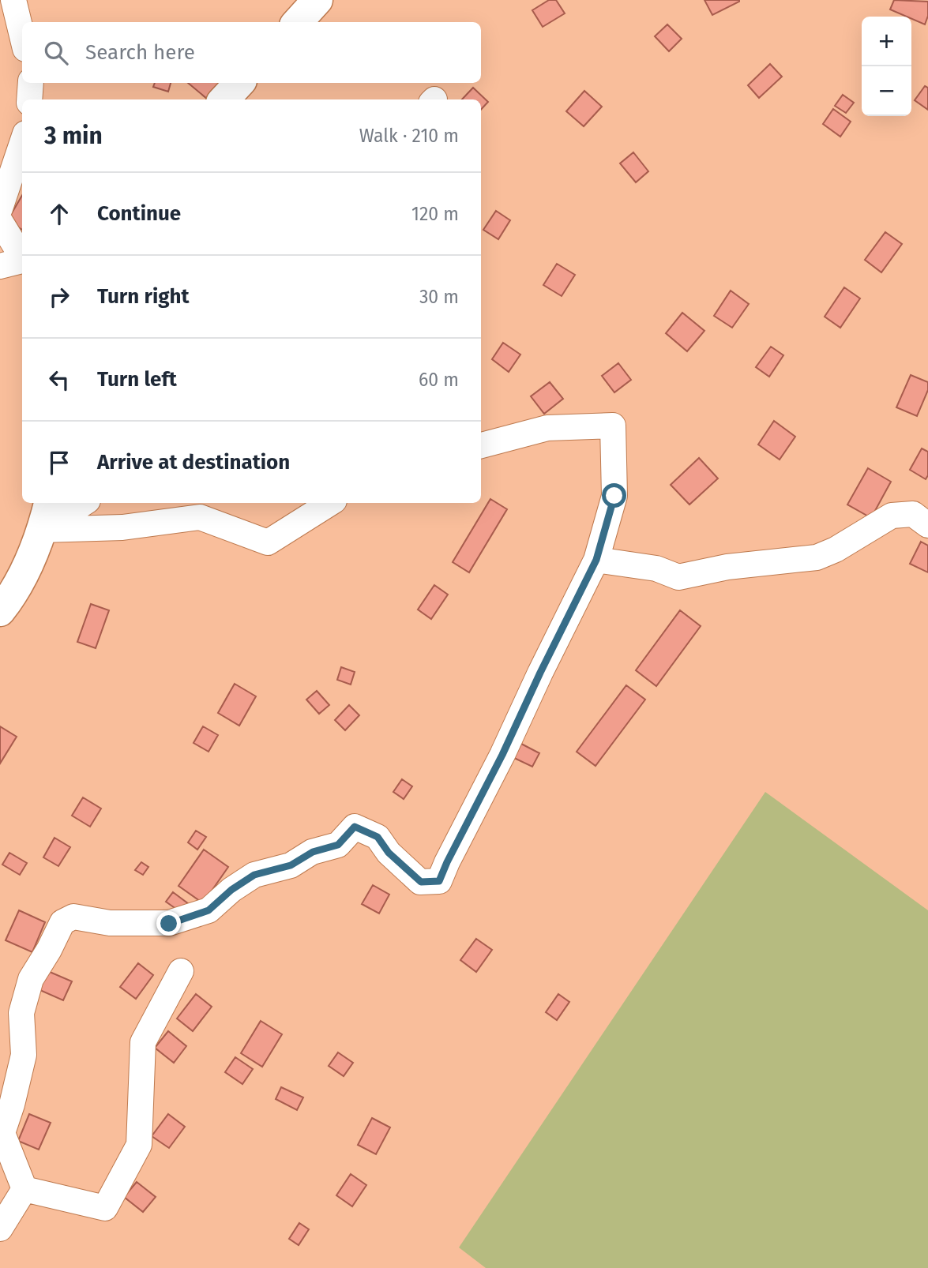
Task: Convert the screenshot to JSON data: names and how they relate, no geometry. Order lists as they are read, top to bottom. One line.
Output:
{"page":{"map_buttons":["+","−"],"search":"Search here","heading":["3 min","Walk · 210 m"],"list":[["Continue","120 m"],["Turn right","30 m"],["Turn left","60 m"],"Arrive at destination"]}}
